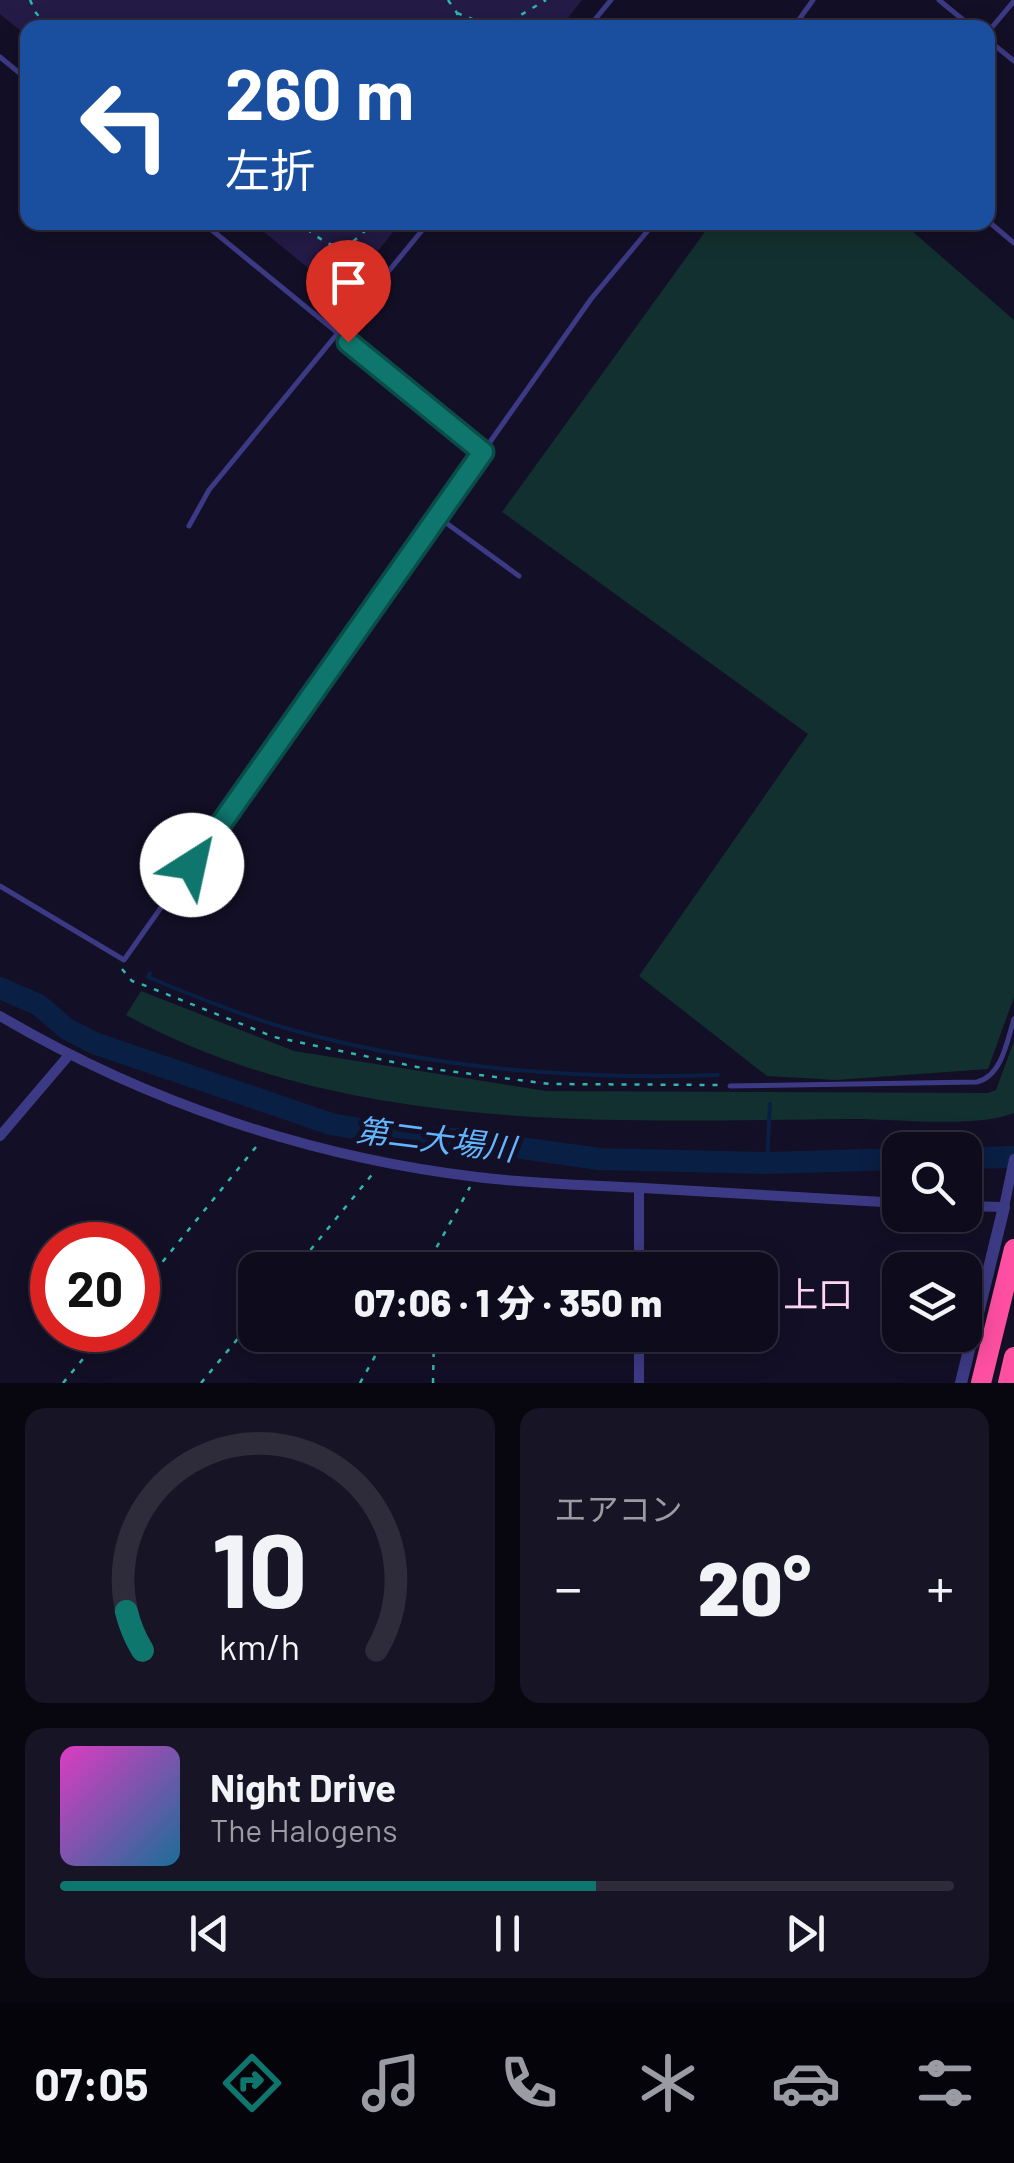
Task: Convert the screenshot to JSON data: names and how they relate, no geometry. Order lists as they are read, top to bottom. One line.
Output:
{"districts":["上口"],"water":["第二大場川"],"page":{"turn":["260 m","左折"],"limit":"20","trip":"07:06 · 1 分 · 350 m","tile":"エアコン","heat":["−","20°","+"],"song":["Night Drive","The Halogens"],"tabs":"07:05","gauge":["10","km/h"]}}
